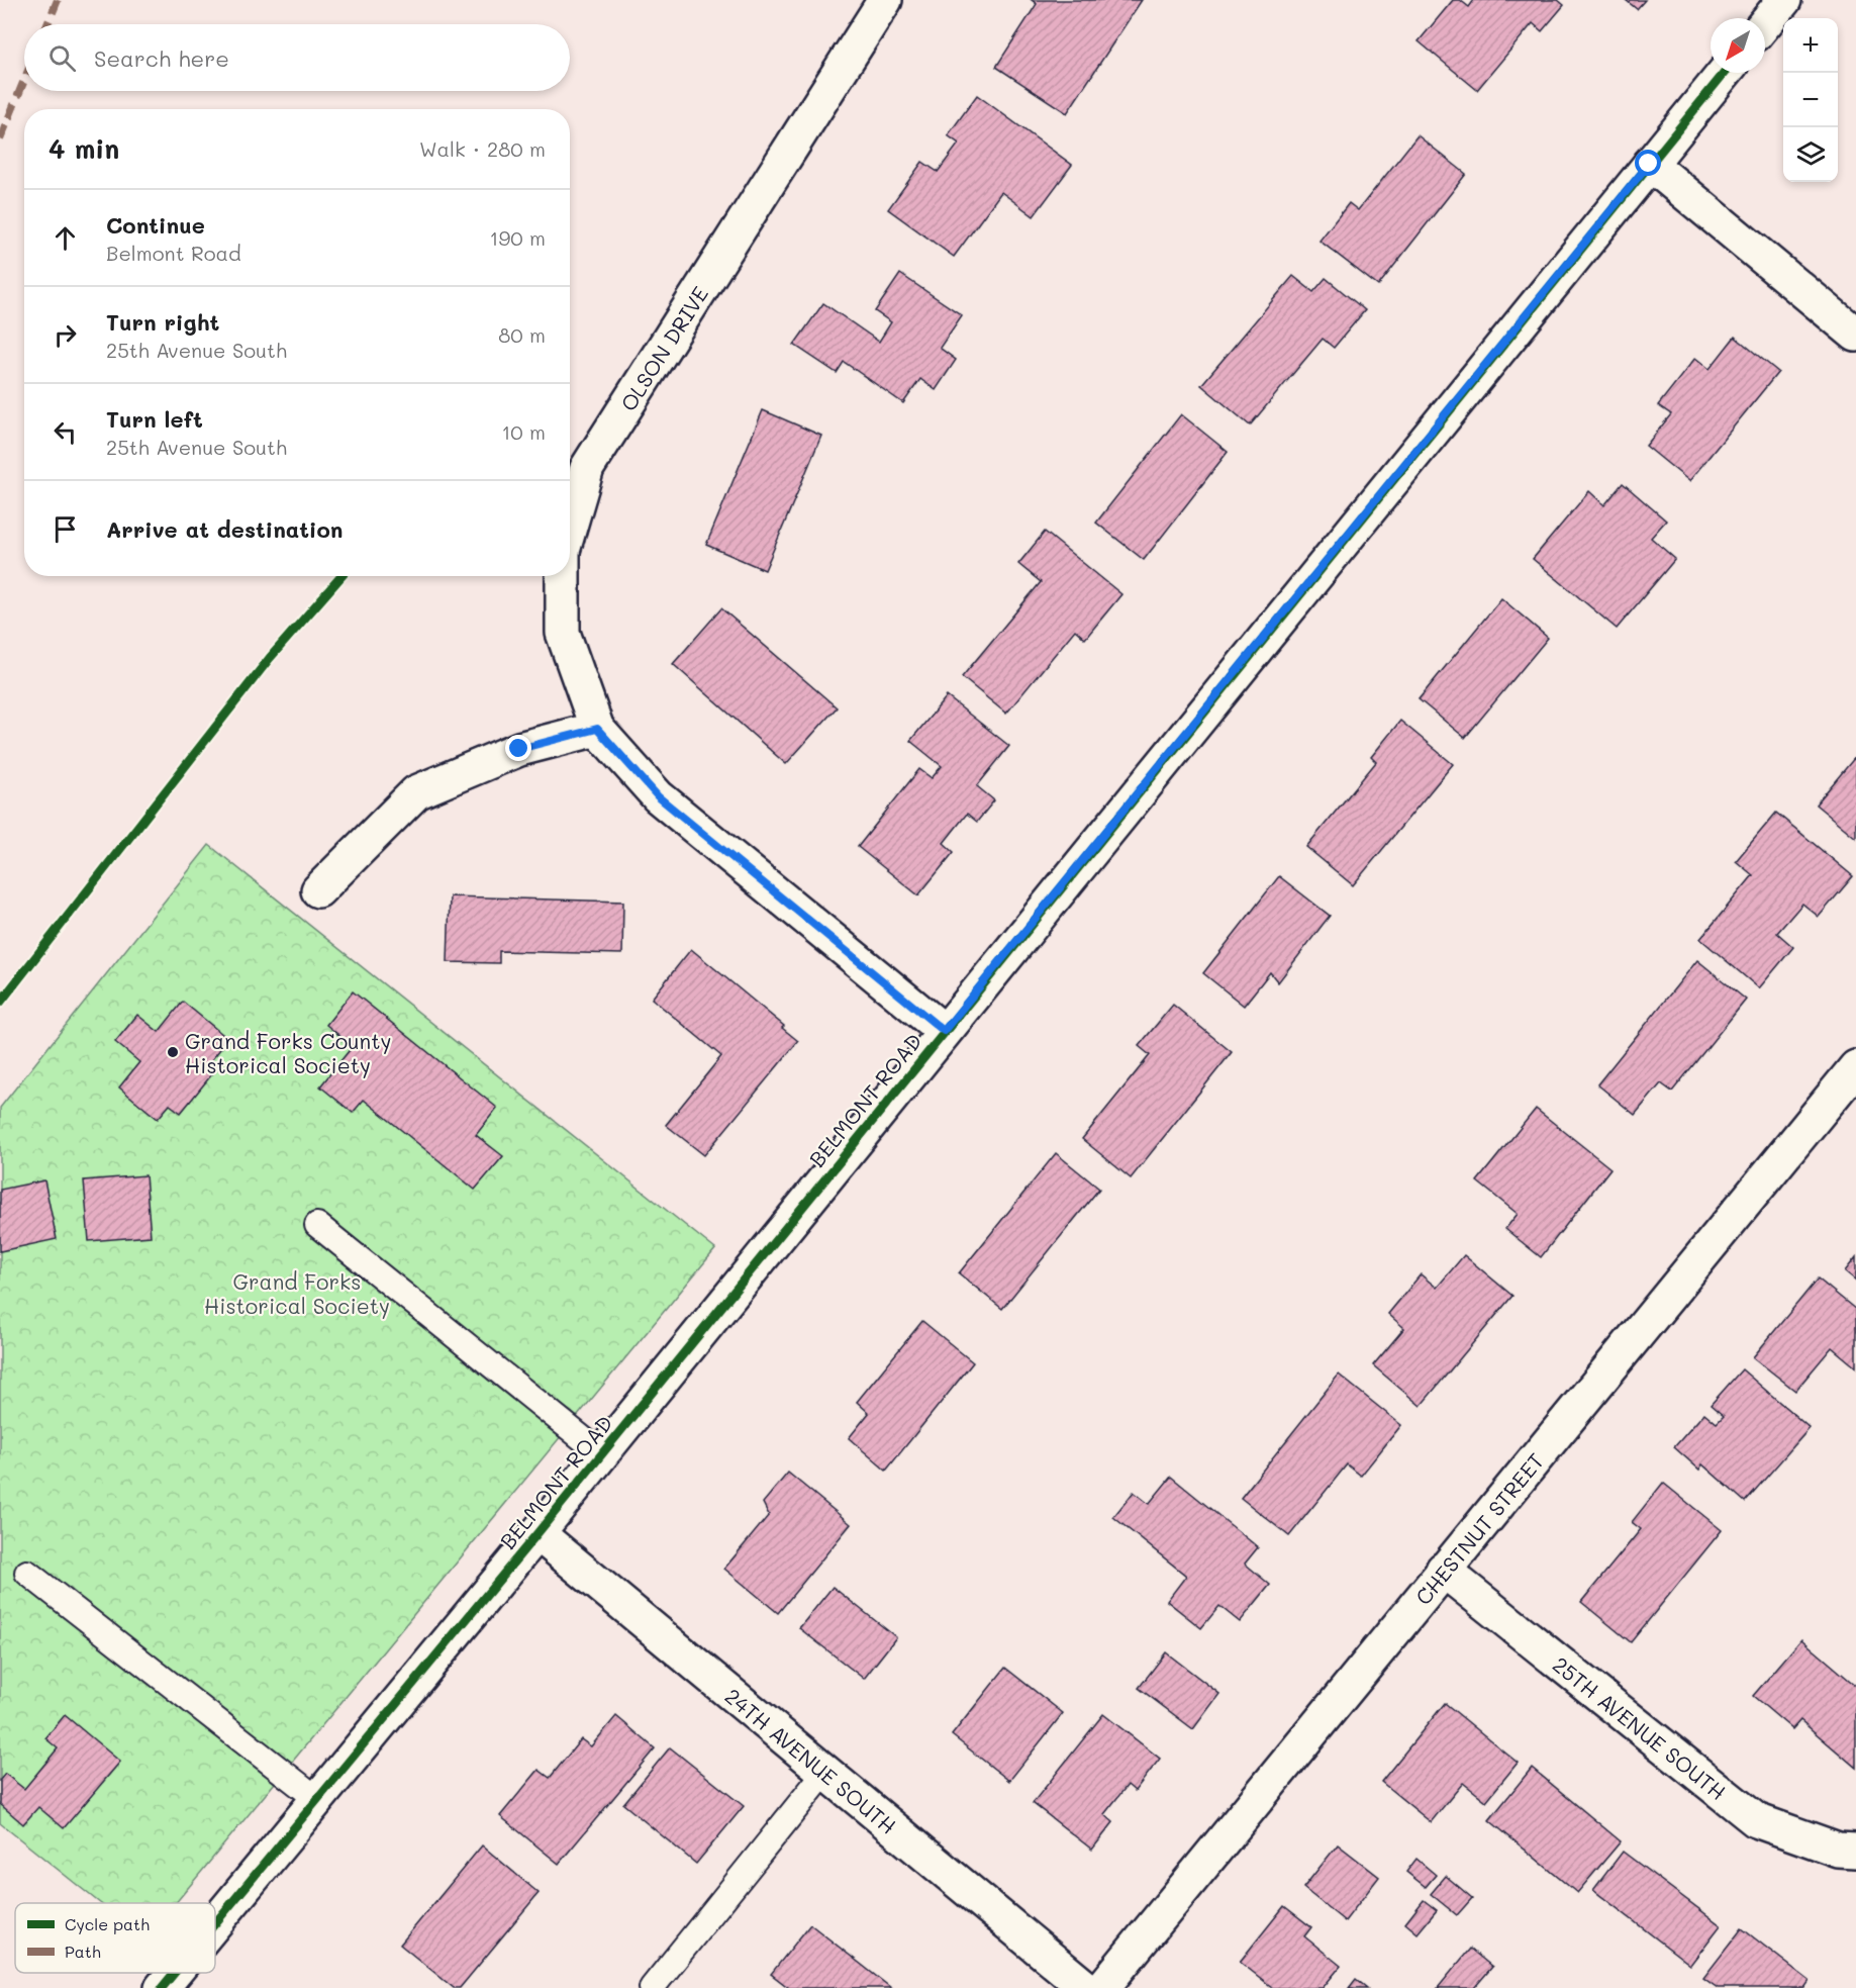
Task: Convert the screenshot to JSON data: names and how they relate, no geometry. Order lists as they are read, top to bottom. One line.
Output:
{"streets":{"street":["OLSON DRIVE","BELMONT ROAD","CHESTNUT STREET","25TH AVENUE SOUTH","24TH AVENUE SOUTH"]},"crossings":[["BELMONT ROAD","24TH AVENUE SOUTH"],["CHESTNUT STREET","25TH AVENUE SOUTH"]],"parks":["Grand Forks Historical Society"],"places":["Grand Forks County Historical Society"],"legend":["Cycle path","Path"],"north":"bottom left","page":{"map_buttons":["+","−"],"search":"Search here","heading":["4 min","Walk · 280 m"],"list":[["Continue","Belmont Road","190 m"],["Turn right","25th Avenue South","80 m"],["Turn left","25th Avenue South","10 m"],"Arrive at destination"]}}
